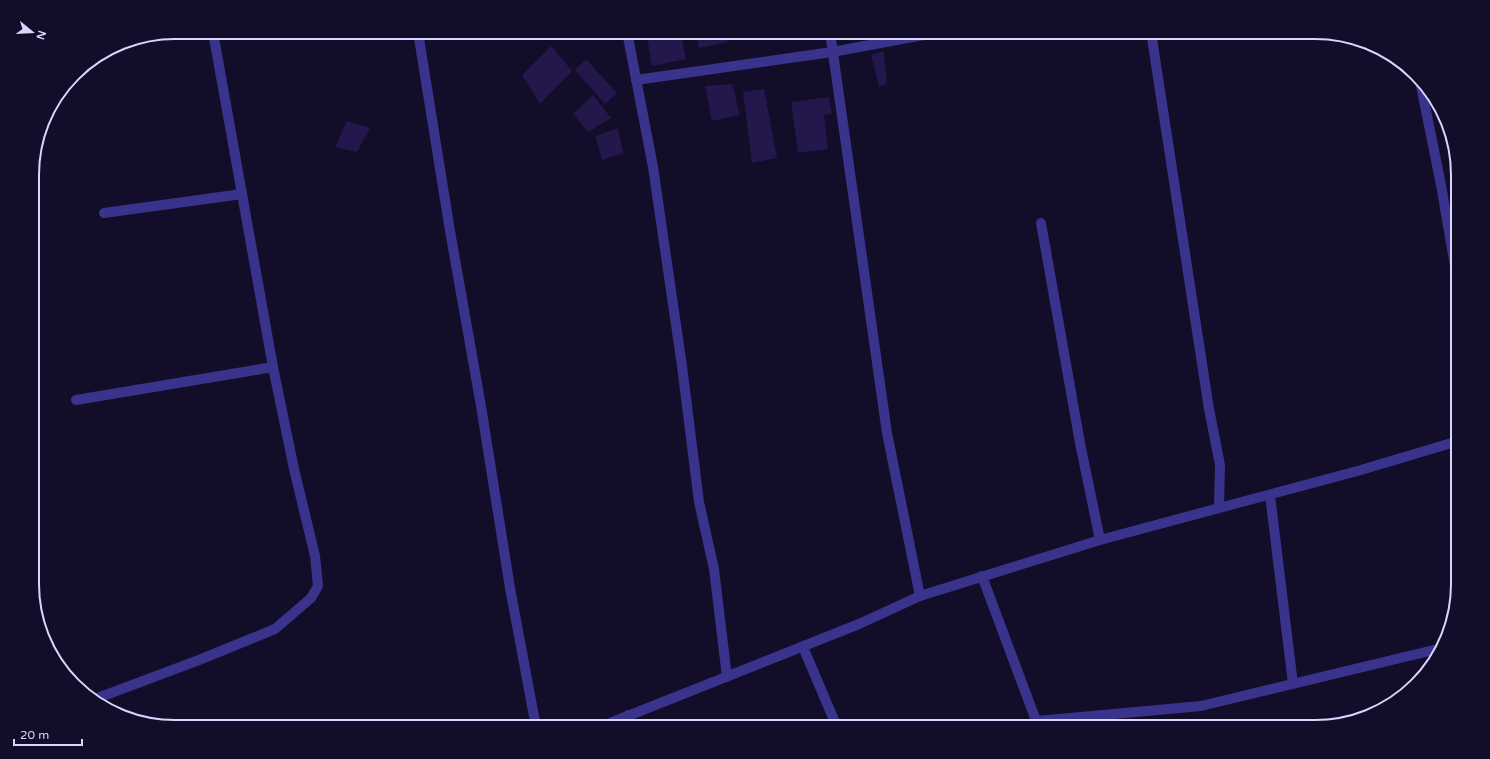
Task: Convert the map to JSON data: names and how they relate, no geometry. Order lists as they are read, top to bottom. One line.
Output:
{"scale_bar":"20 m","north":"right"}
